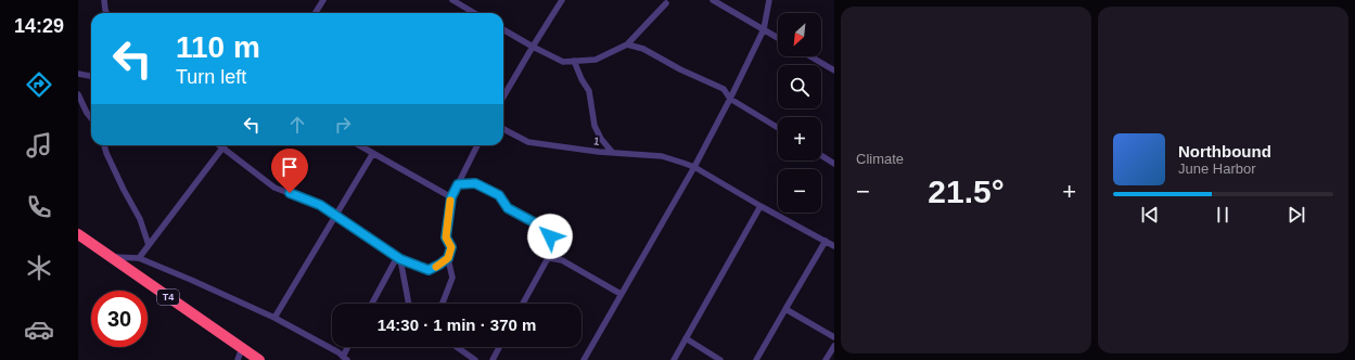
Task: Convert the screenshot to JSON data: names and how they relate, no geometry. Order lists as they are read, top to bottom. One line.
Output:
{"streets":{"highway":["T4"],"street":["1"]},"north":"bottom left","page":{"tabs":"14:29","tile":"Climate","map_buttons":["+","−"],"turn":["110 m","Turn left"],"song":["Northbound","June Harbor"],"heat":["−","21.5°","+"],"limit":"30","trip":"14:30 · 1 min · 370 m"}}
